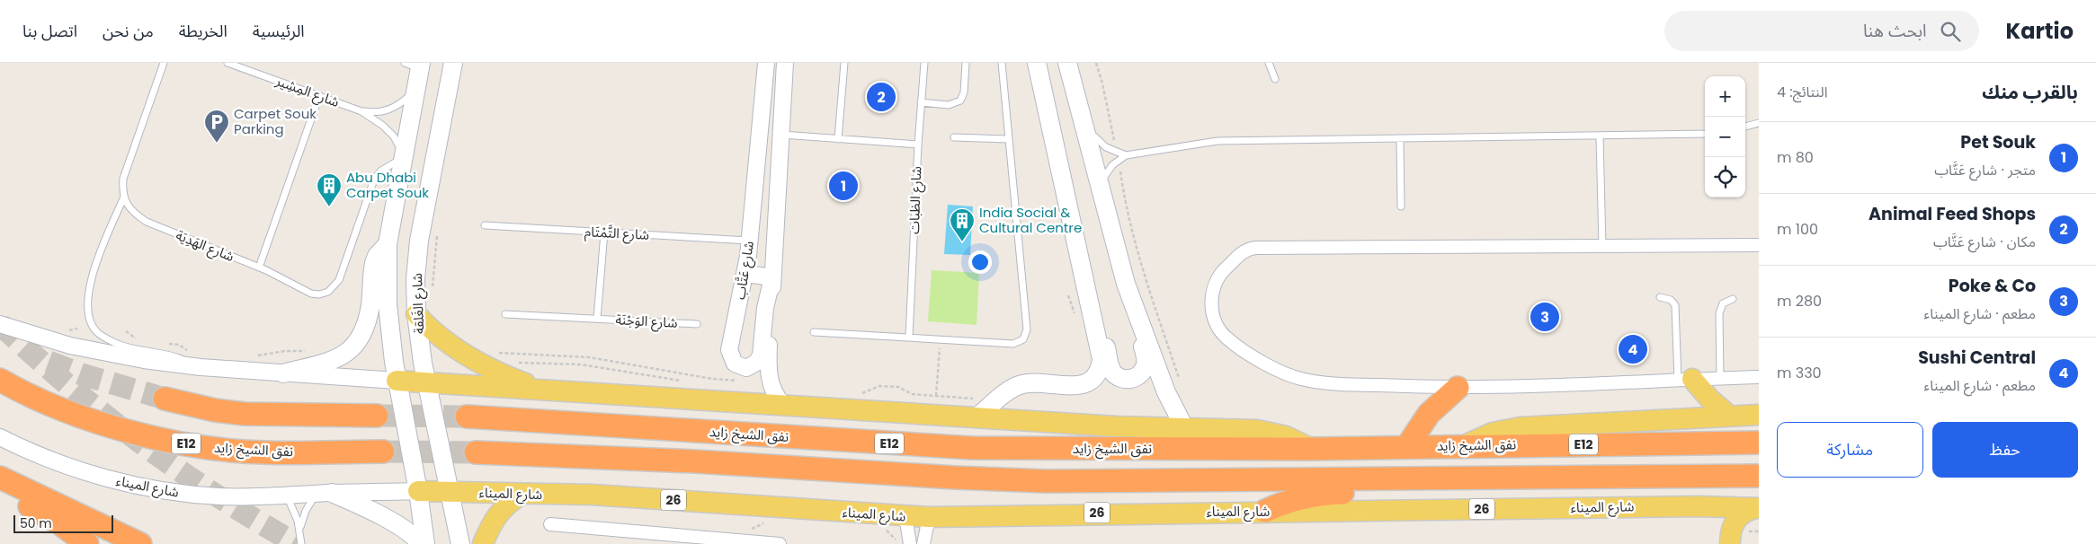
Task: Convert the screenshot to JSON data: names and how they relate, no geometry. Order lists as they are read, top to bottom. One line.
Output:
{"streets":{"highway":["نفق الشيخ زايد","E12"],"main road":["شارع الغَلقة","شارع الميناء","26"],"street":["شارع عَتَّاب"],"lane":["شارع المِشِير","شارع الظبات","شارع التَّمْتَام","شارع الهَدِيَة","شارع الوَجْنَة"]},"crossings":[["شارع المِشِير","شارع الهَدِيَة"],["شارع التَّمْتَام","شارع عَتَّاب"],["شارع التَّمْتَام","شارع الوَجْنَة"],["شارع الغَلقة","شارع الميناء"]],"places":{"parking":["Carpet Souk Parking"],"building":["Abu Dhabi Carpet Souk","India Social & Cultural Centre"]},"scale_bar":"50 m","page":{"header":"Kartio","search":"ابحث هنا","nav":["الرئيسية","الخريطة","من نحن","اتصل بنا"],"heading":["بالقرب منك","النتائج: 4"],"map_buttons":["+","−"],"pins":["2","1","3","4"],"list":[{"mark":"1","name":"Pet Souk","note":"متجر · شارع عَتَّاب","value":"80 m"},{"mark":"2","name":"Animal Feed Shops","note":"مكان · شارع عَتَّاب","value":"100 m"},{"mark":"3","name":"Poke & Co","note":"مطعم · شارع الميناء","value":"280 m"},{"mark":"4","name":"Sushi Central","note":"مطعم · شارع الميناء","value":"330 m"}],"buttons":["حفظ","مشاركة"],"scale":"50 m"}}
